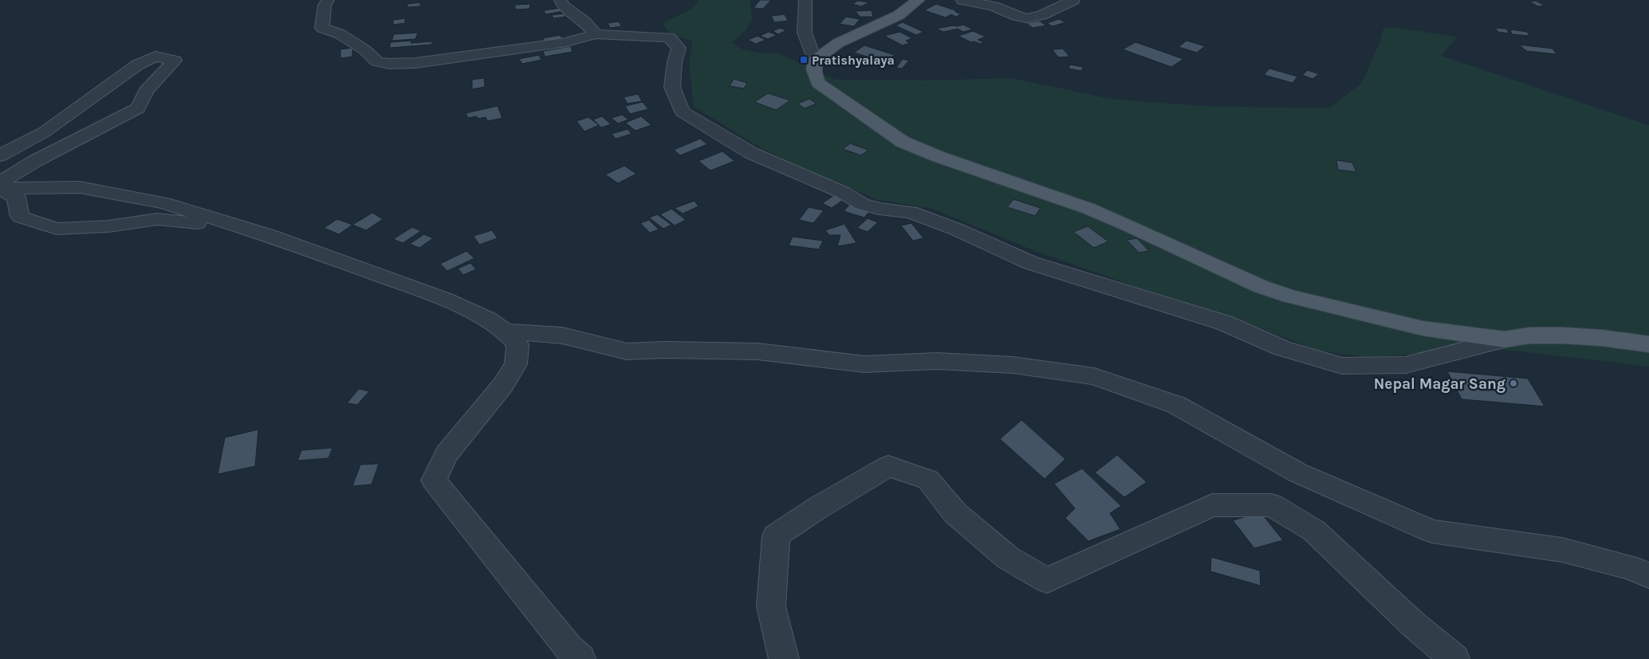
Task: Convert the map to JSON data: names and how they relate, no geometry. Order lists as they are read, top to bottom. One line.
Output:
{"places":{"transit":["Pratishyalaya"],"other":["Nepal Magar Sang"]}}
